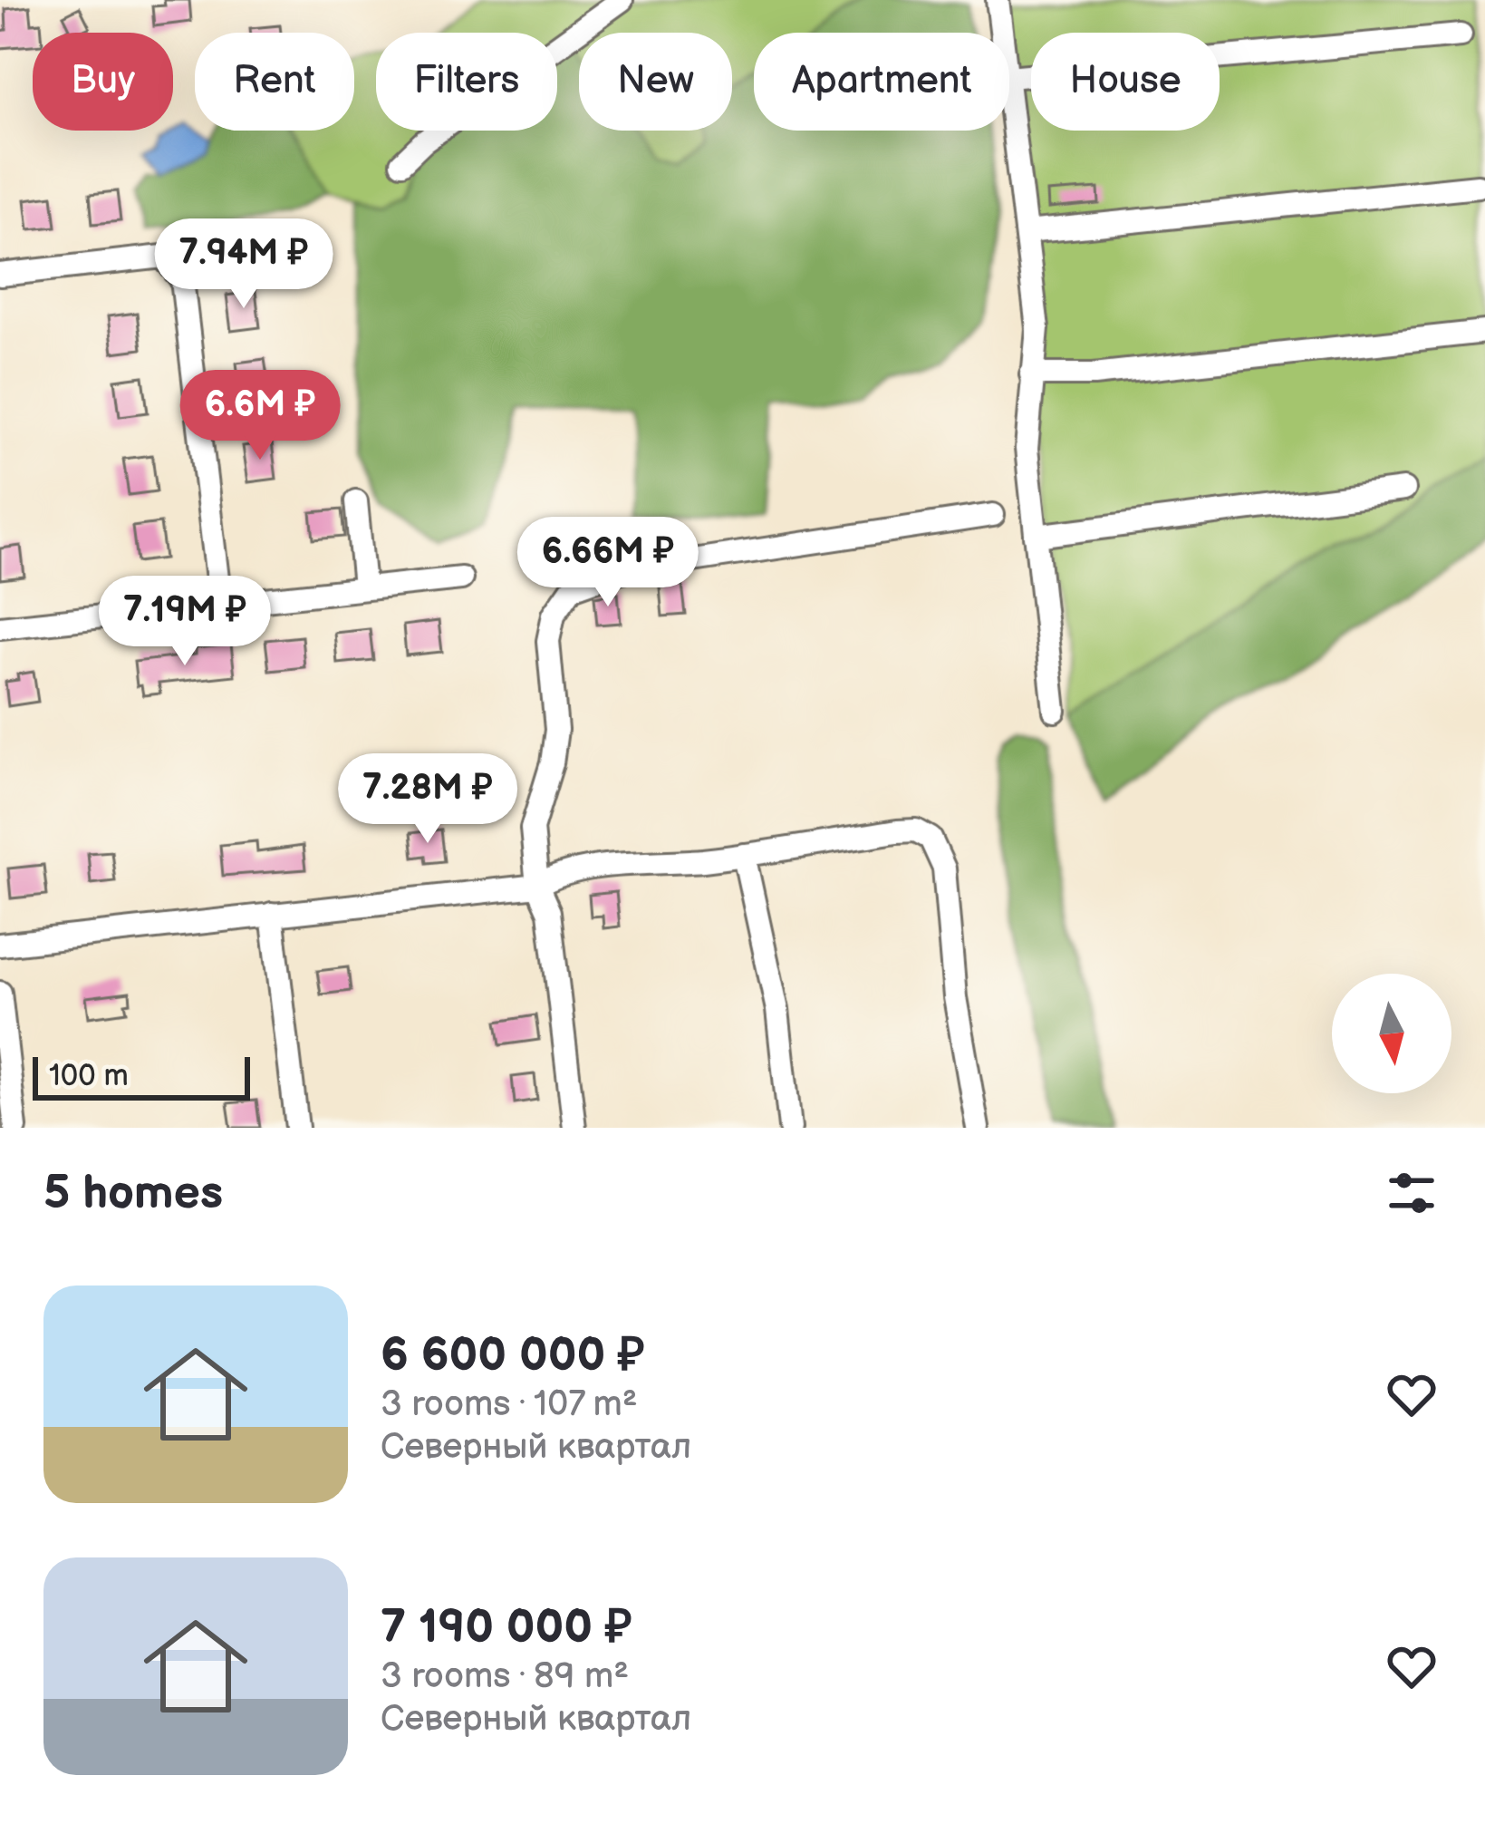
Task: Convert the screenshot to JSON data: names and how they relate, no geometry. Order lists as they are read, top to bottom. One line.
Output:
{"scale_bar":"100 m","north":"bottom","page":{"chip":["Buy","Rent","Filters","New","Apartment","House"],"price":["7.94M ₽","6.6M ₽","6.66M ₽","7.19M ₽","7.28M ₽"],"scale":"100 m","heading":"5 homes","list":[{"name":"6 600 000 ₽","note":"3 rooms · 107 m² · Северный квартал"},{"name":"7 190 000 ₽","note":"3 rooms · 89 m² · Северный квартал"}]}}
